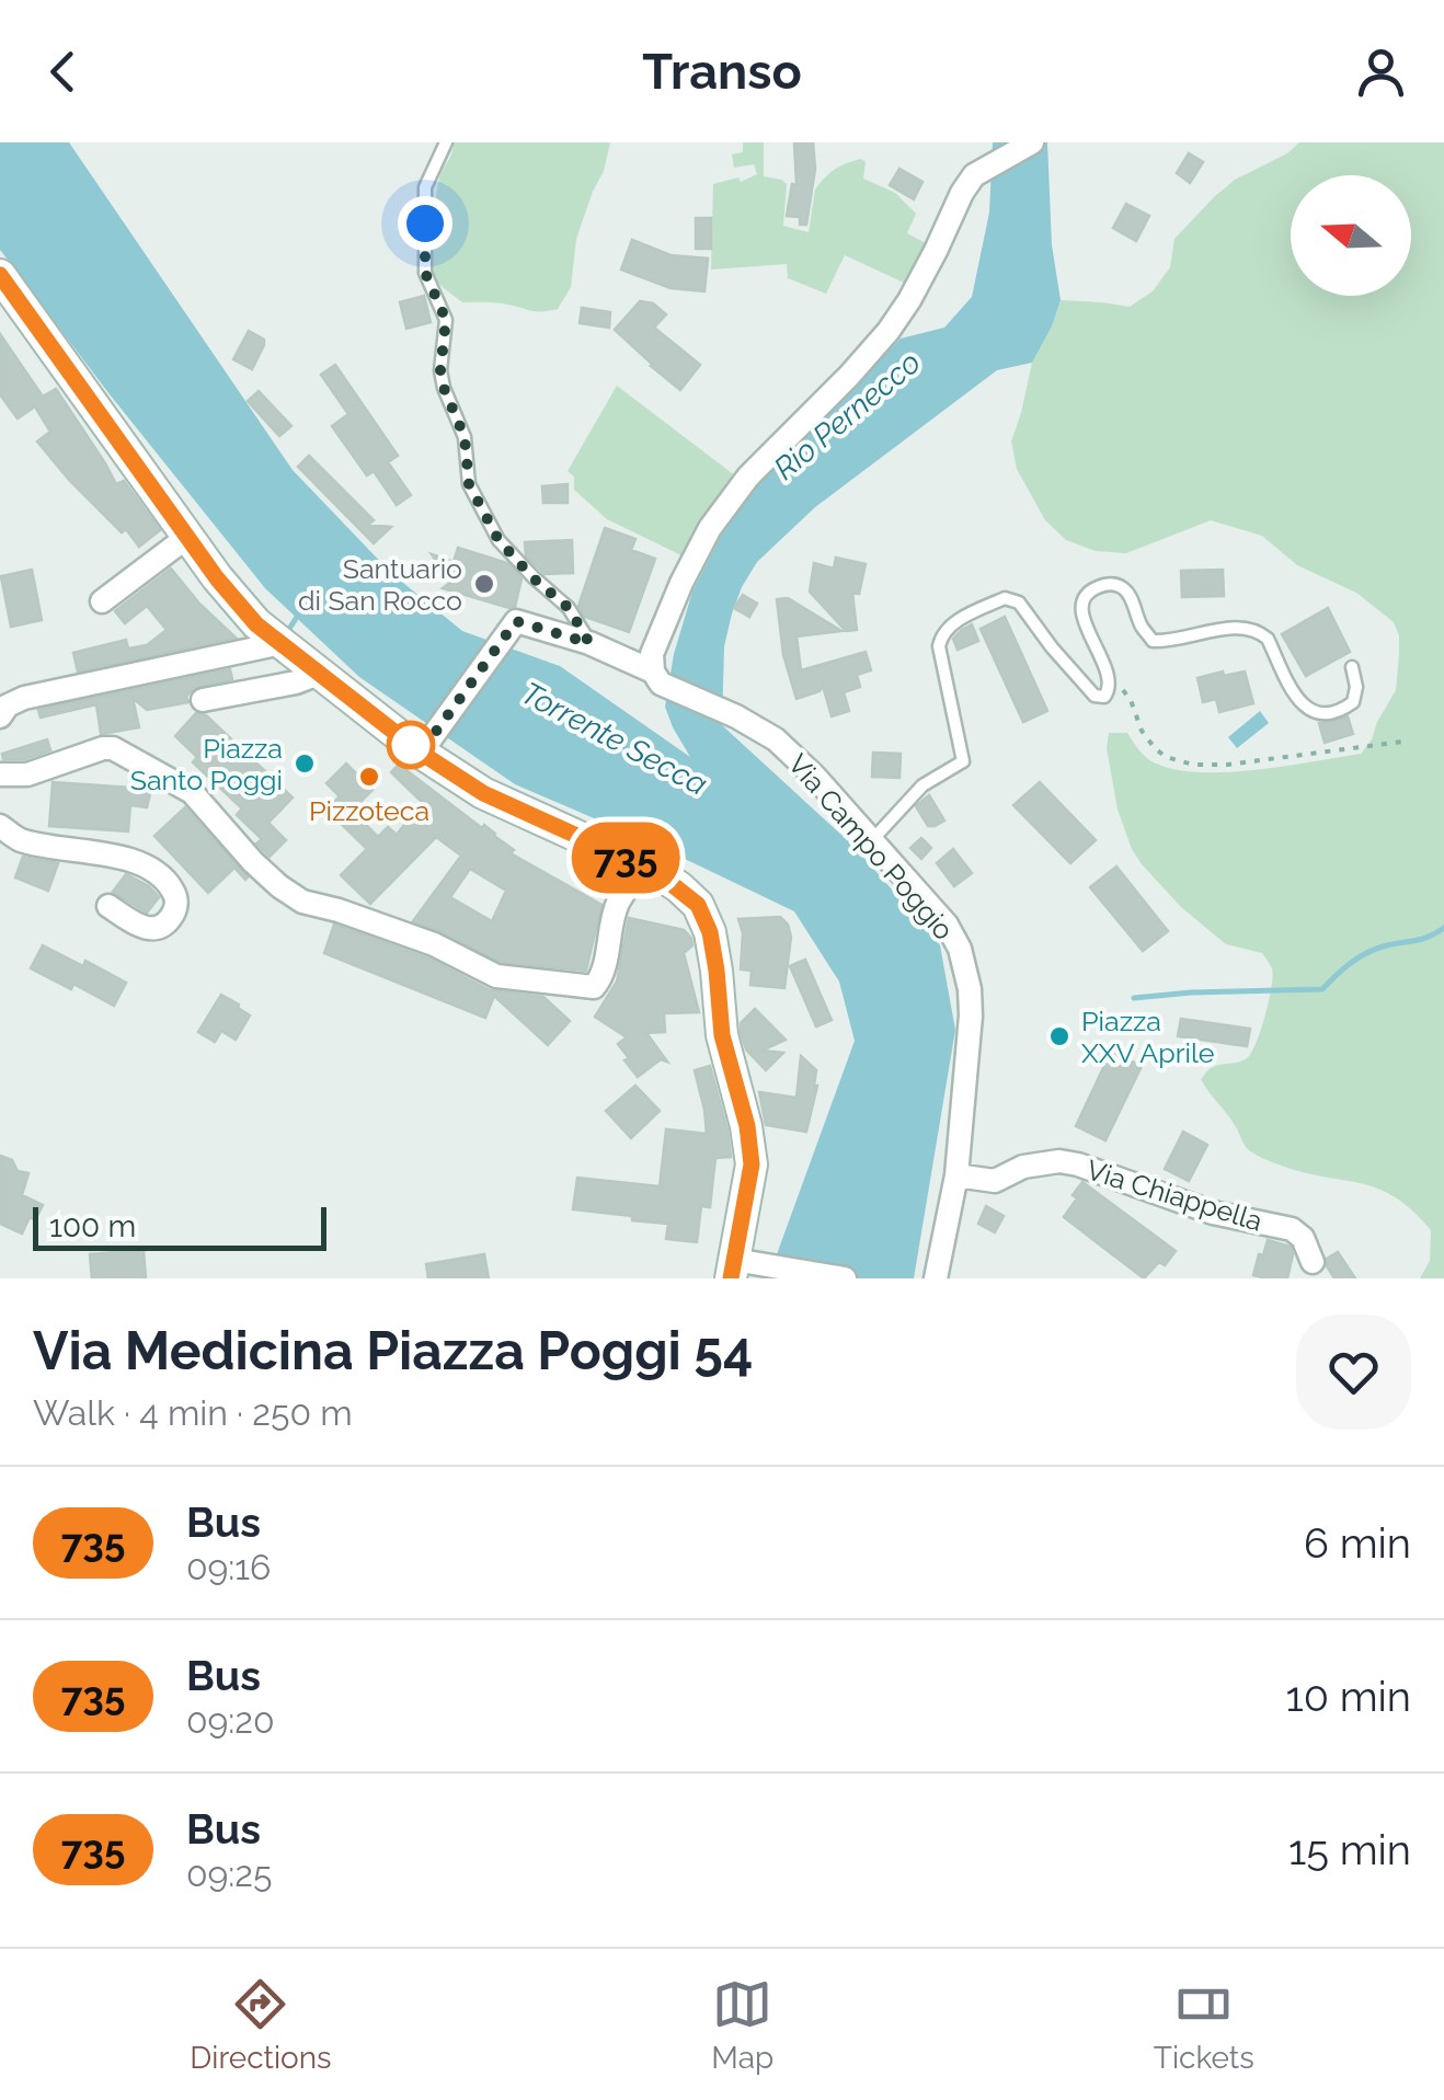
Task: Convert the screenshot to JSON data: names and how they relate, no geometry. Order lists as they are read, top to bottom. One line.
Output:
{"streets":{"street":["Via Campo Poggio","Via Chiappella"]},"crossings":[["Via Campo Poggio","Via Chiappella"]],"water":["Rio Pernecco","Torrente Secca"],"places":["Santuario di San Rocco","Piazza Santo Poggi","Pizzoteca","Piazza XXV Aprile"],"lines":["bus line 735"],"scale_bar":"100 m","north":"left","page":{"header":"Transo","on_map":"735","scale":"100 m","heading":["Via Medicina Piazza Poggi 54","Walk · 4 min · 250 m"],"list":[{"mark":"735","name":"Bus","note":"09:16","value":"6 min"},{"mark":"735","name":"Bus","note":"09:20","value":"10 min"},{"mark":"735","name":"Bus","note":"09:25","value":"15 min"}],"tabs":["Directions","Map","Tickets"]}}
